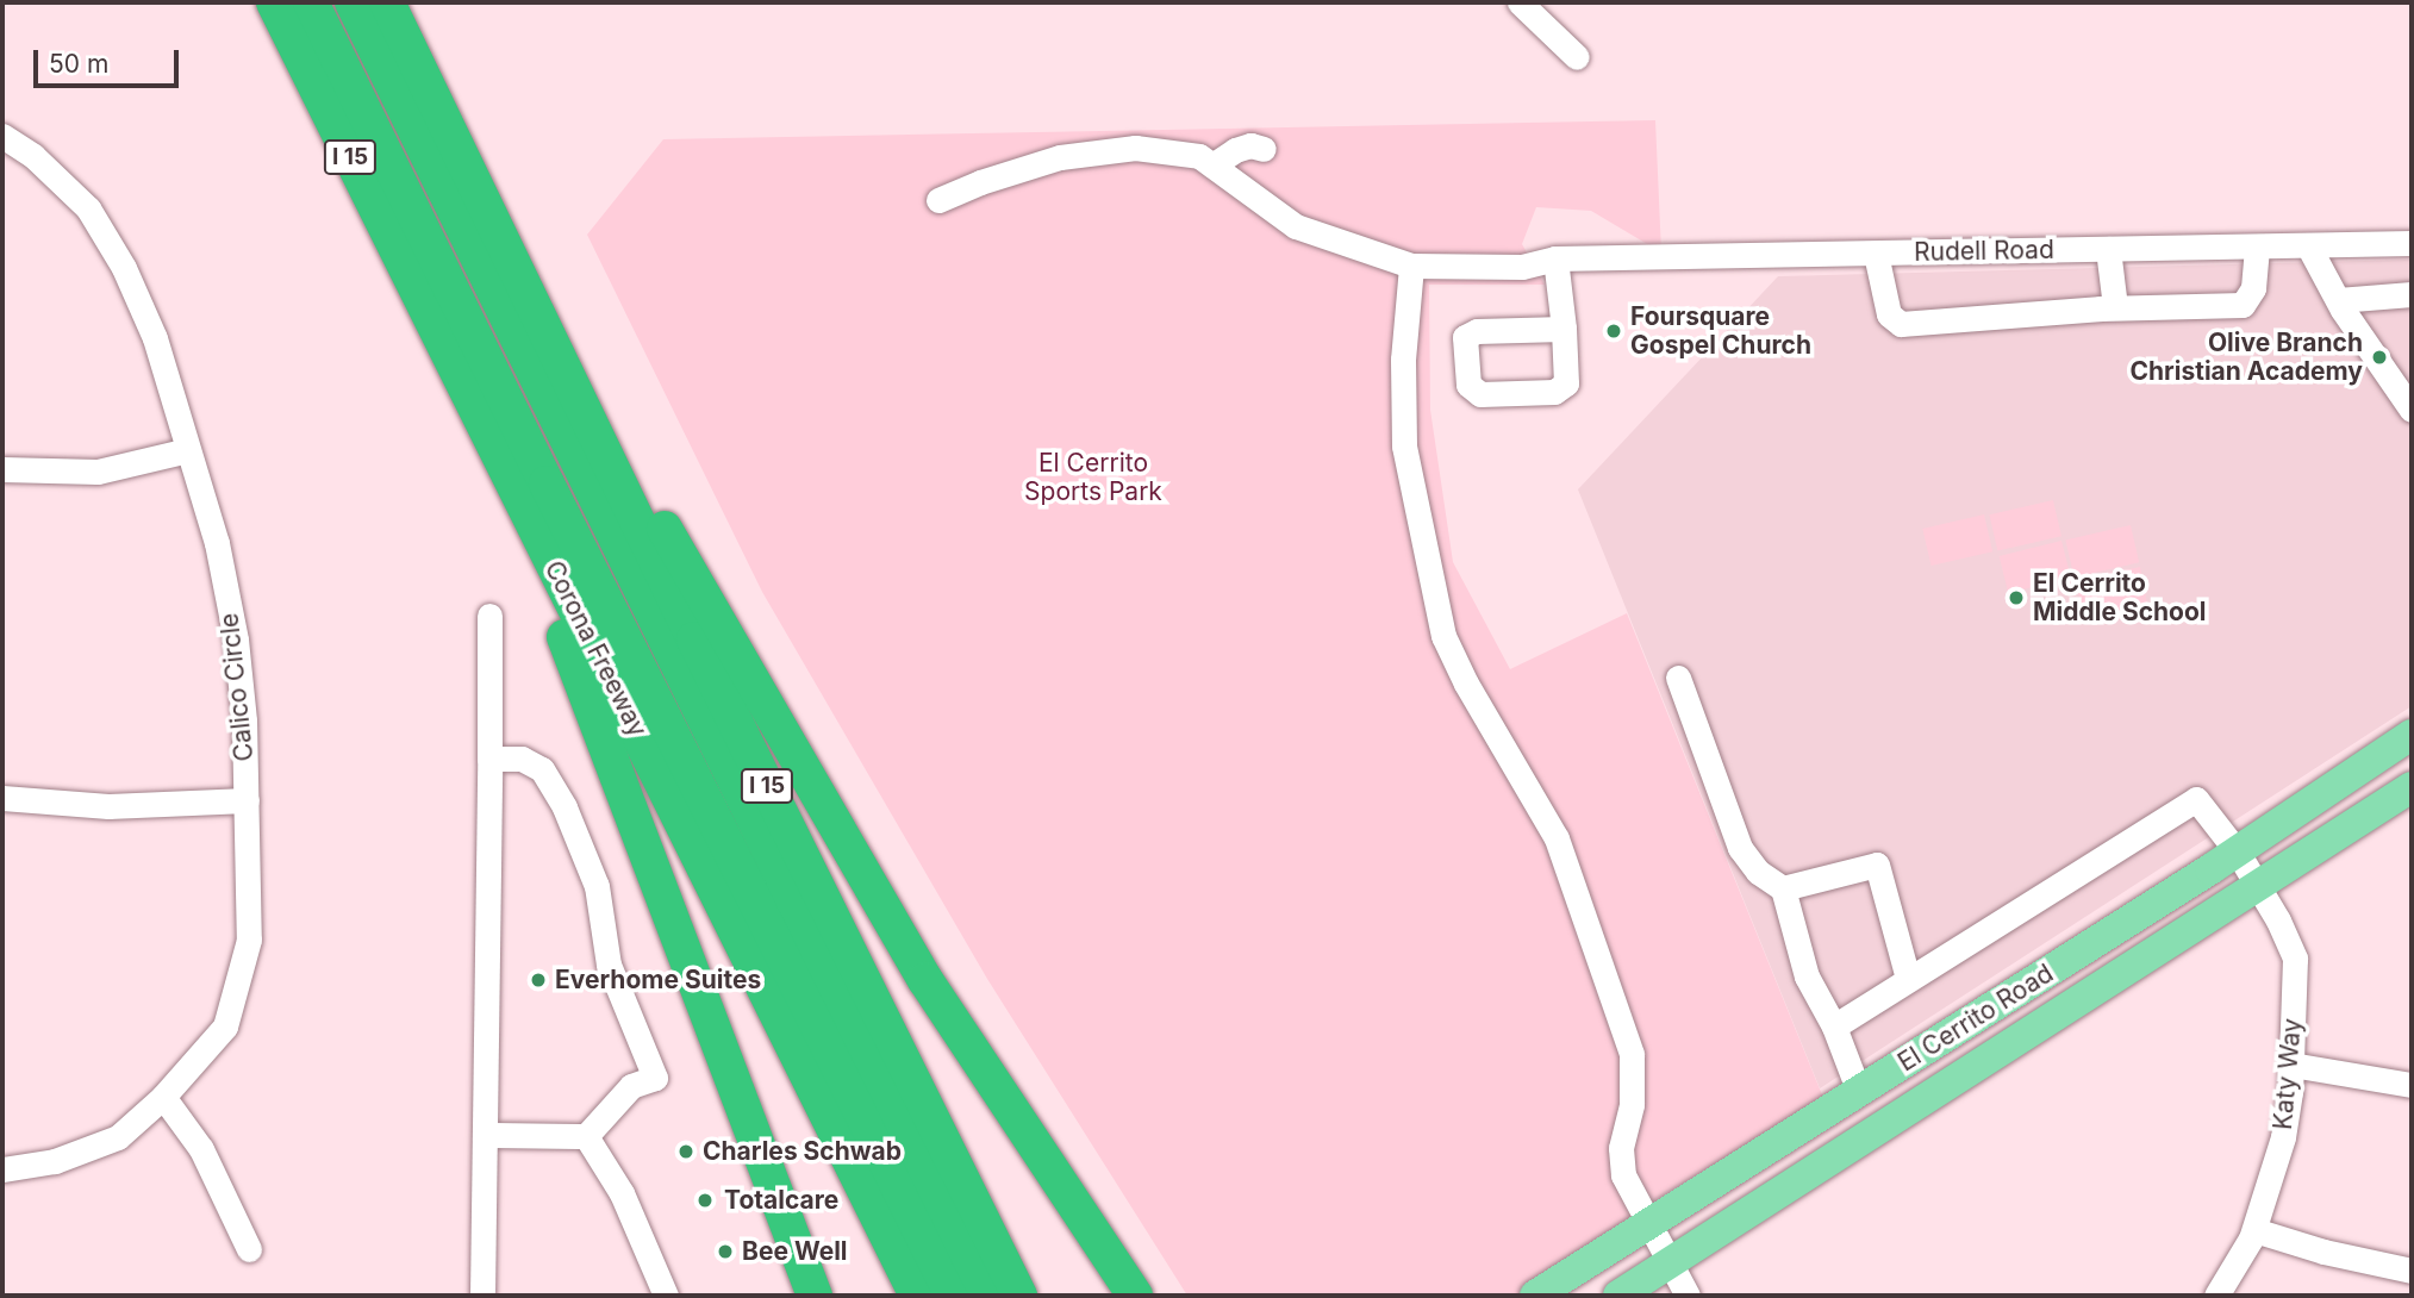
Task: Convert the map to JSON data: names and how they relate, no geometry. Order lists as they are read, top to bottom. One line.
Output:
{"streets":{"highway":["I 15","Corona Freeway"],"main road":["El Cerrito Road"],"street":["Rudell Road","Calico Circle","Katy Way"]},"crossings":[["El Cerrito Road","Katy Way"]],"parks":["El Cerrito Sports Park"],"places":["Foursquare Gospel Church","Olive Branch Christian Academy","El Cerrito Middle School","Everhome Suites","Charles Schwab","Totalcare","Bee Well"],"scale_bar":"50 m"}
